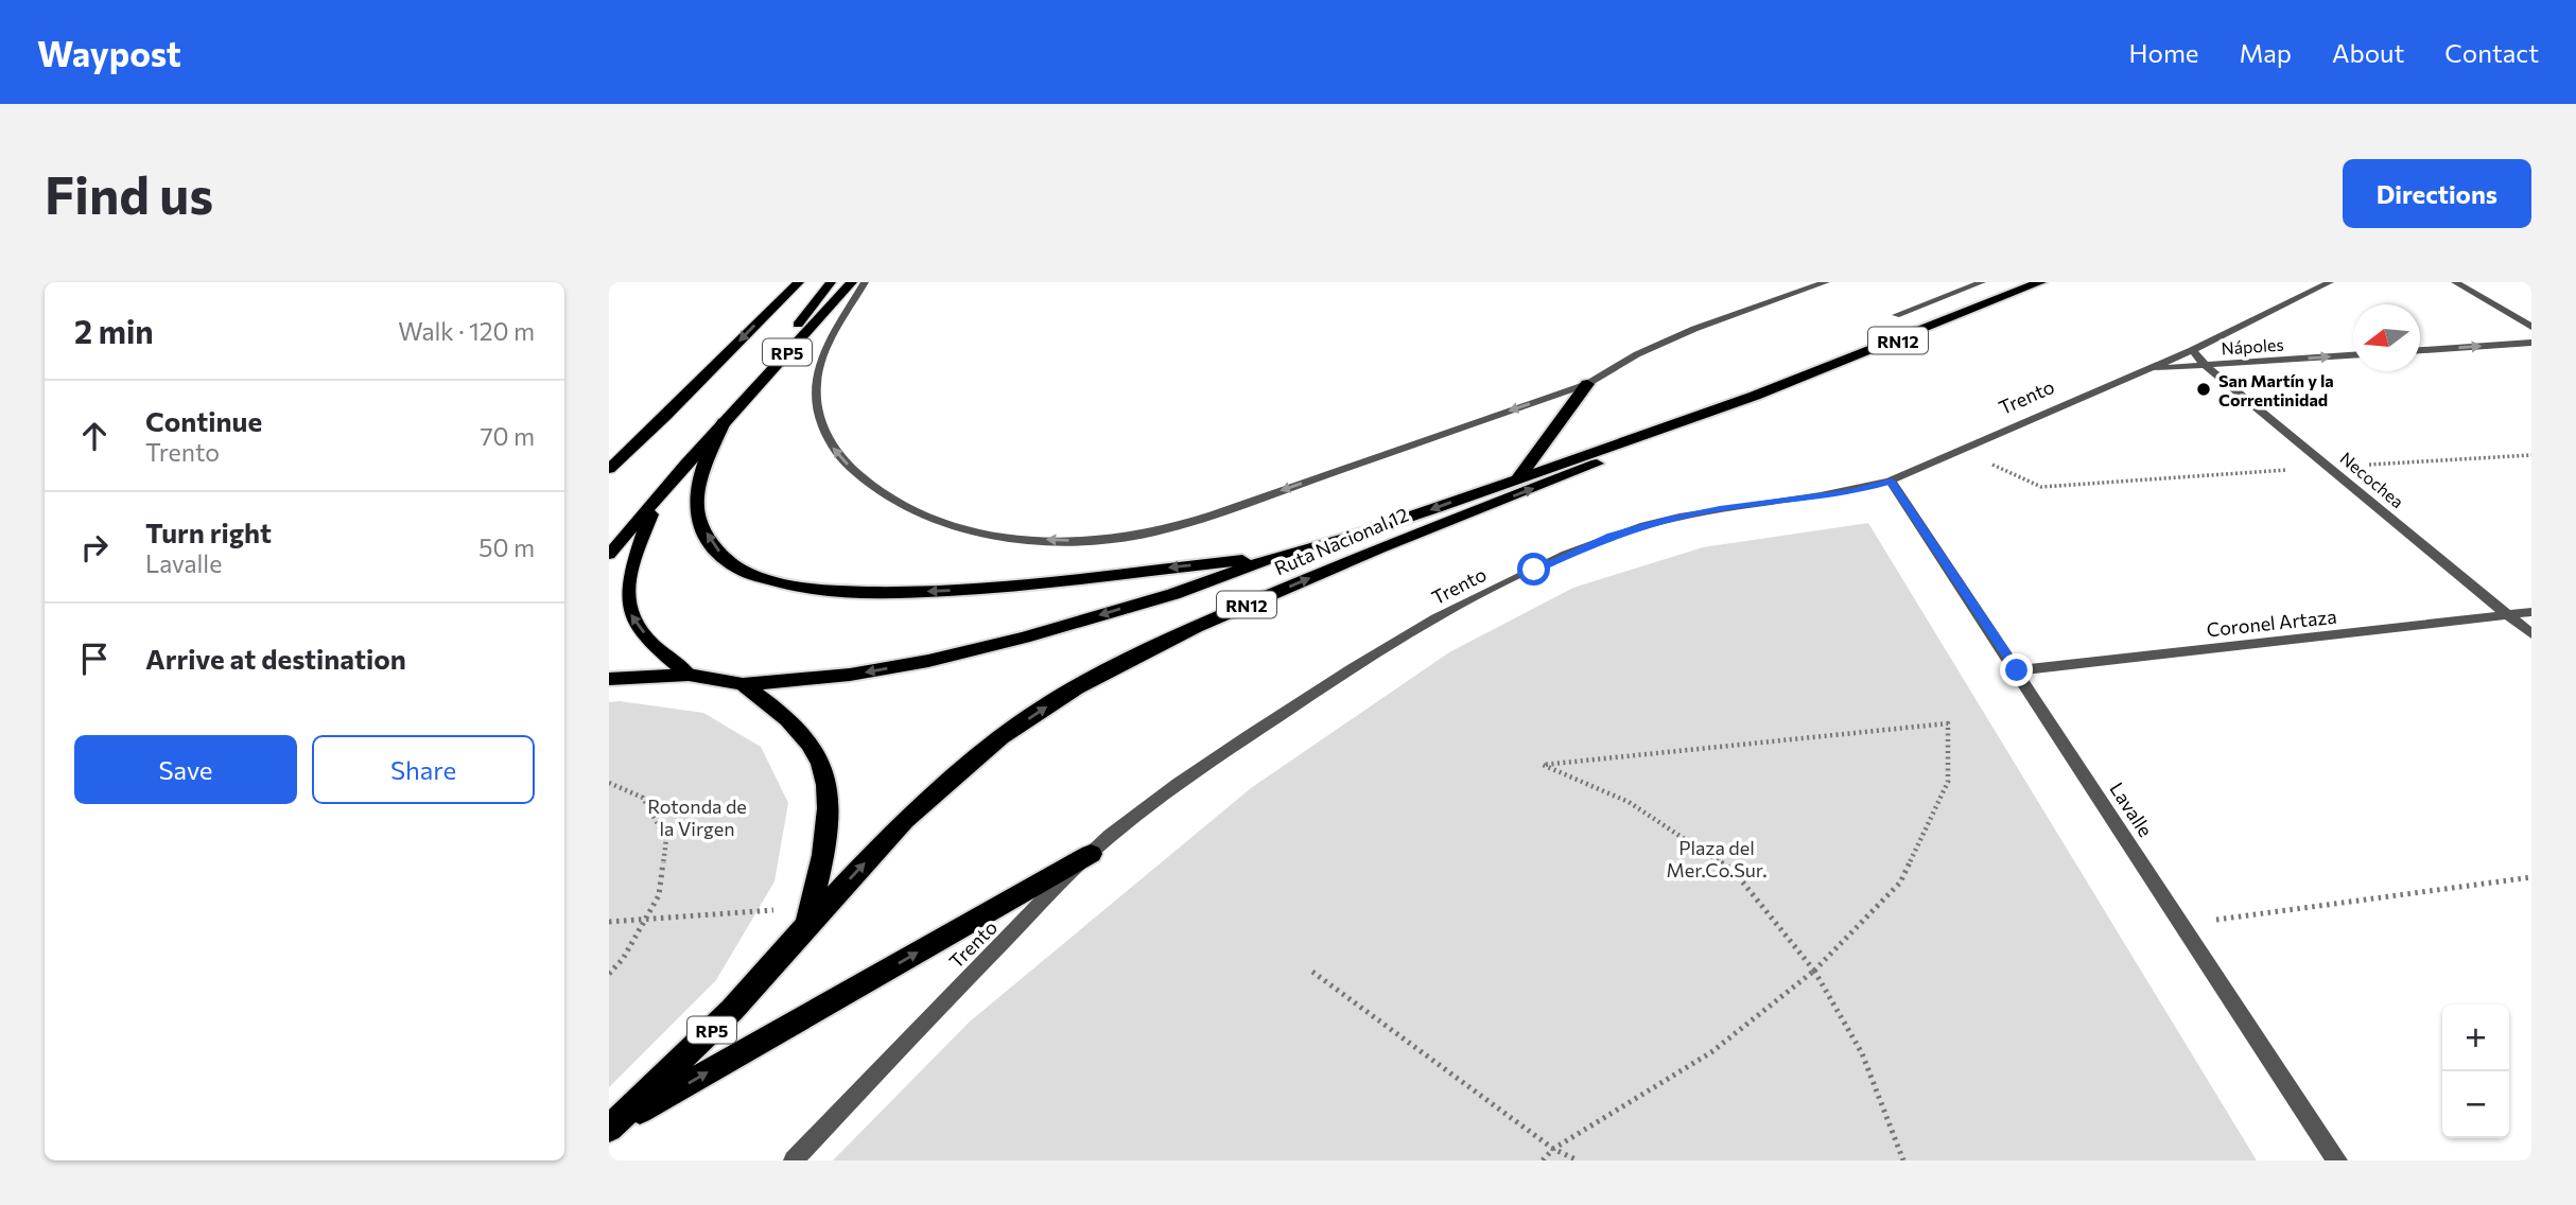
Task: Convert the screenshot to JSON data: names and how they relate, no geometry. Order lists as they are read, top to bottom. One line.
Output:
{"streets":{"highway":["RN12","RP5","Ruta Nacional 12"],"street":["Nápoles","Trento","Necochea","Coronel Artaza","Lavalle"]},"crossings":[["Nápoles","Trento"],["Nápoles","Necochea"],["RP5","Ruta Nacional 12"],["Trento","Necochea"],["Trento","Lavalle"],["Necochea","Coronel Artaza"],["Coronel Artaza","Lavalle"]],"one_way":["Nápoles"],"parks":["Rotonda de la Virgen","Plaza del Mer.Co.Sur."],"places":["San Martín y la Correntinidad"],"north":"left","page":{"header":"Waypost","nav":["Home","Map","About","Contact"],"buttons":["Directions",["Save","Share"]],"title":"Find us","heading":["2 min","Walk · 120 m"],"list":[["Continue","Trento","70 m"],["Turn right","Lavalle","50 m"],"Arrive at destination"],"map_buttons":["+","−"]}}
